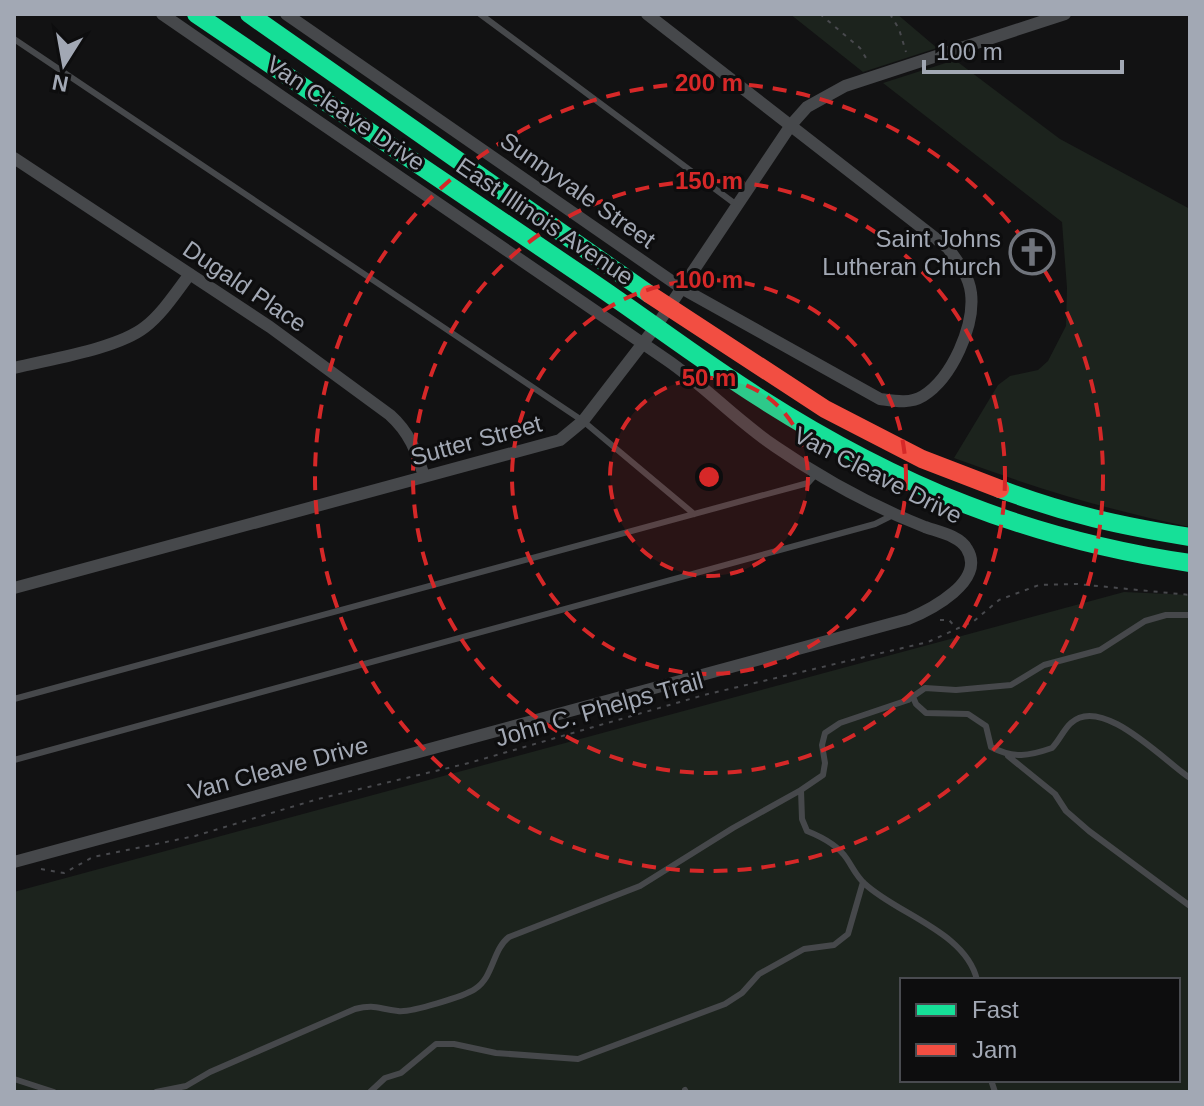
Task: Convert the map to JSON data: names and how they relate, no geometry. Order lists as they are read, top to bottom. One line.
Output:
{"streets":{"main road":["East Illinois Avenue"],"street":["Van Cleave Drive","Sunnyvale Street","Dugald Place","Sutter Street"],"path":["John C. Phelps Trail"]},"crossings":[["Van Cleave Drive","Sutter Street"],["Sunnyvale Street","Sutter Street"],["East Illinois Avenue","Sutter Street"],["Dugald Place","Sutter Street"]],"places":{"church":["Saint Johns Lutheran Church"]},"legend":["Fast","Jam"],"scale_bar":"100 m","north":"bottom","rings":["200 m","150 m","100 m","50 m"]}
